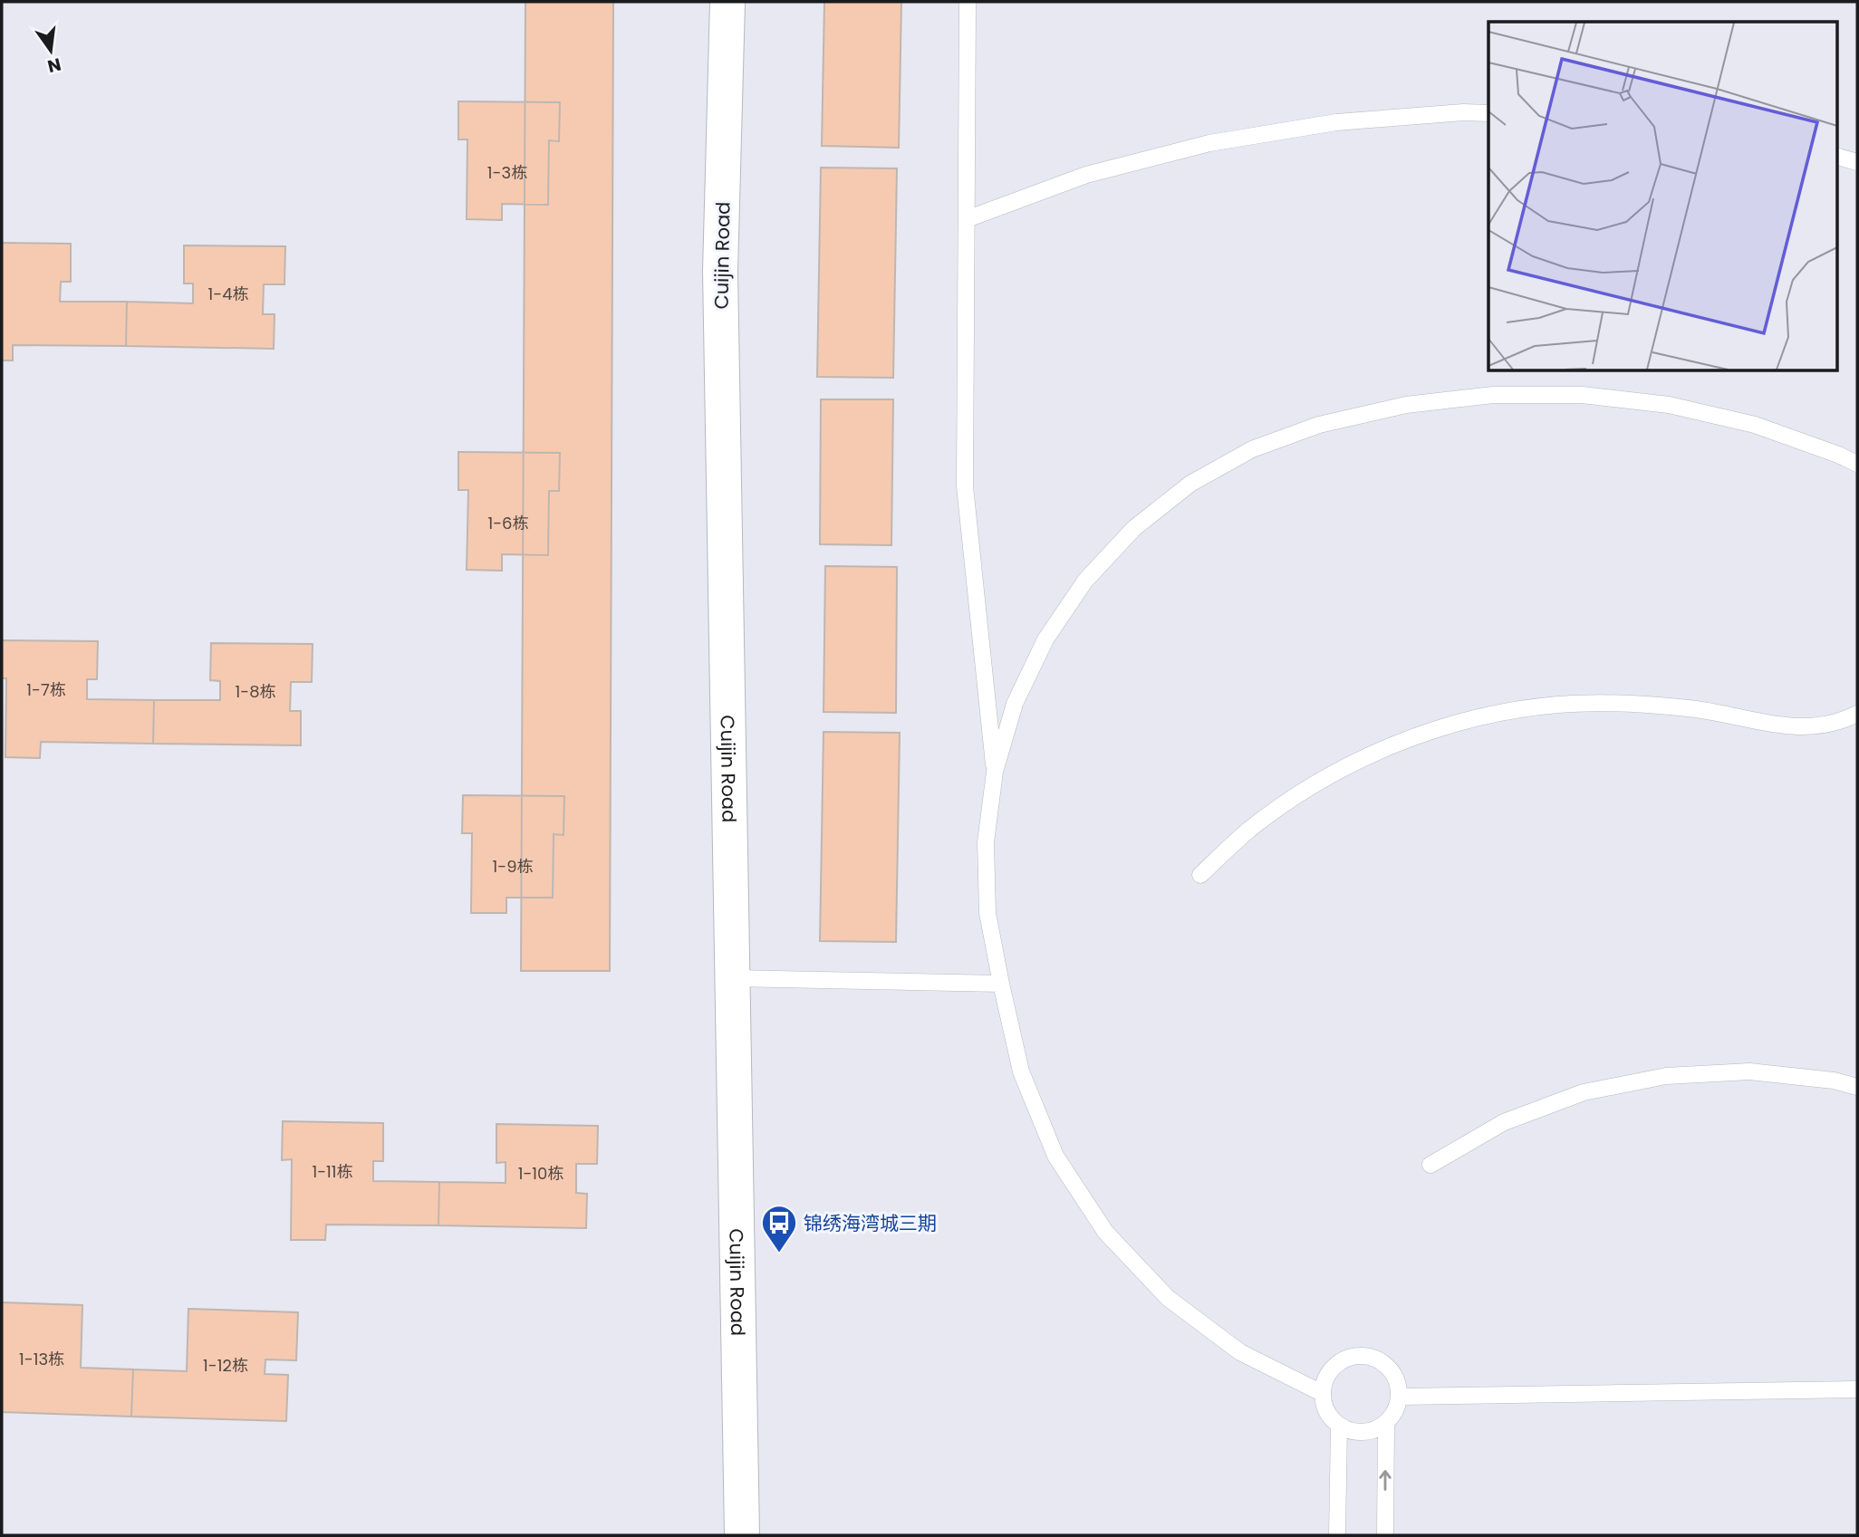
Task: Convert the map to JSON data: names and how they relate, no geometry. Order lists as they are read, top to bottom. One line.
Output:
{"streets":{"street":["Cuijin Road"]},"places":{"bus stop":["锦绣海湾城三期"]},"house_numbers":["1-3栋","1-4栋","1-6栋","1-7栋","1-8栋","1-9栋","1-11栋","1-10栋","1-13栋","1-12栋"],"north":"bottom"}
